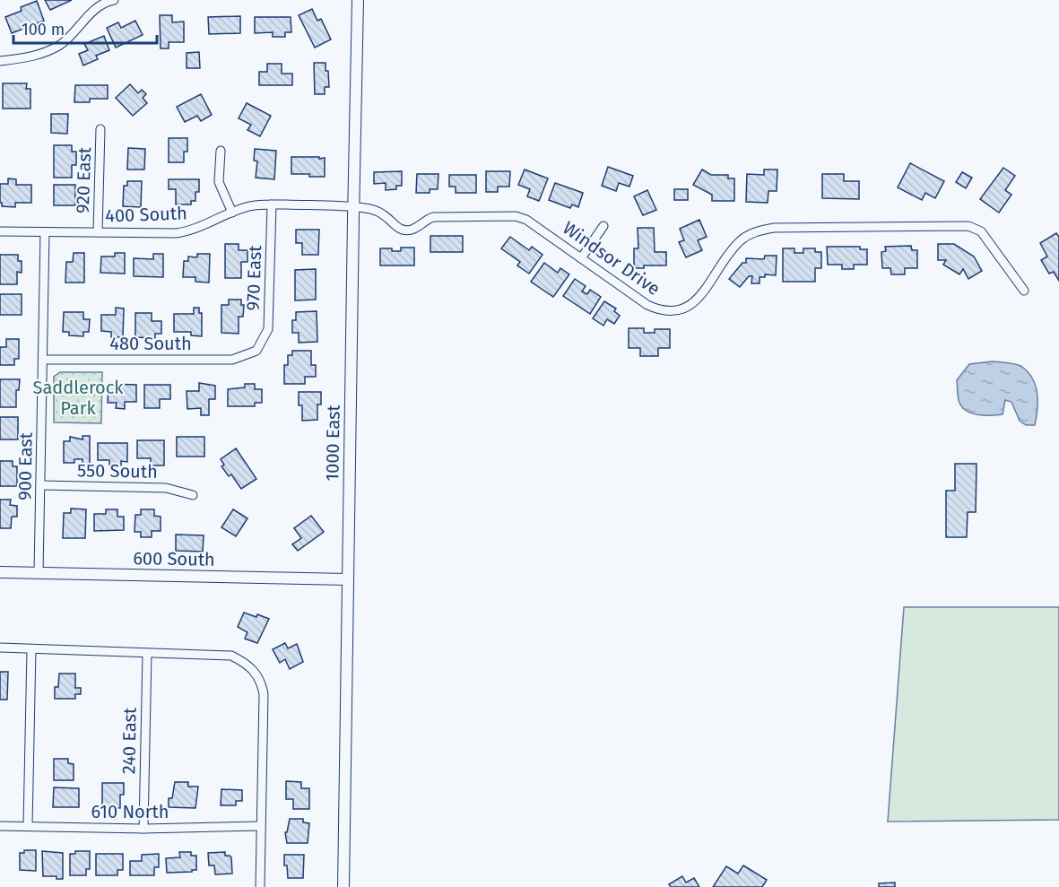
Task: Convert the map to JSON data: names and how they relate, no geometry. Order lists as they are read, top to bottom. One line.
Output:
{"streets":{"street":["920 East","400 South","Windsor Drive","970 East","480 South","1000 East","900 East","550 South","600 South","240 East","610 North"]},"crossings":[["920 East","400 South"],["400 South","Windsor Drive"],["400 South","970 East"],["400 South","1000 East"],["400 South","900 East"],["Windsor Drive","1000 East"],["970 East","480 South"],["480 South","900 East"],["1000 East","600 South"],["900 East","550 South"],["900 East","600 South"],["240 East","610 North"]],"parks":["Saddlerock Park"],"scale_bar":"100 m"}
